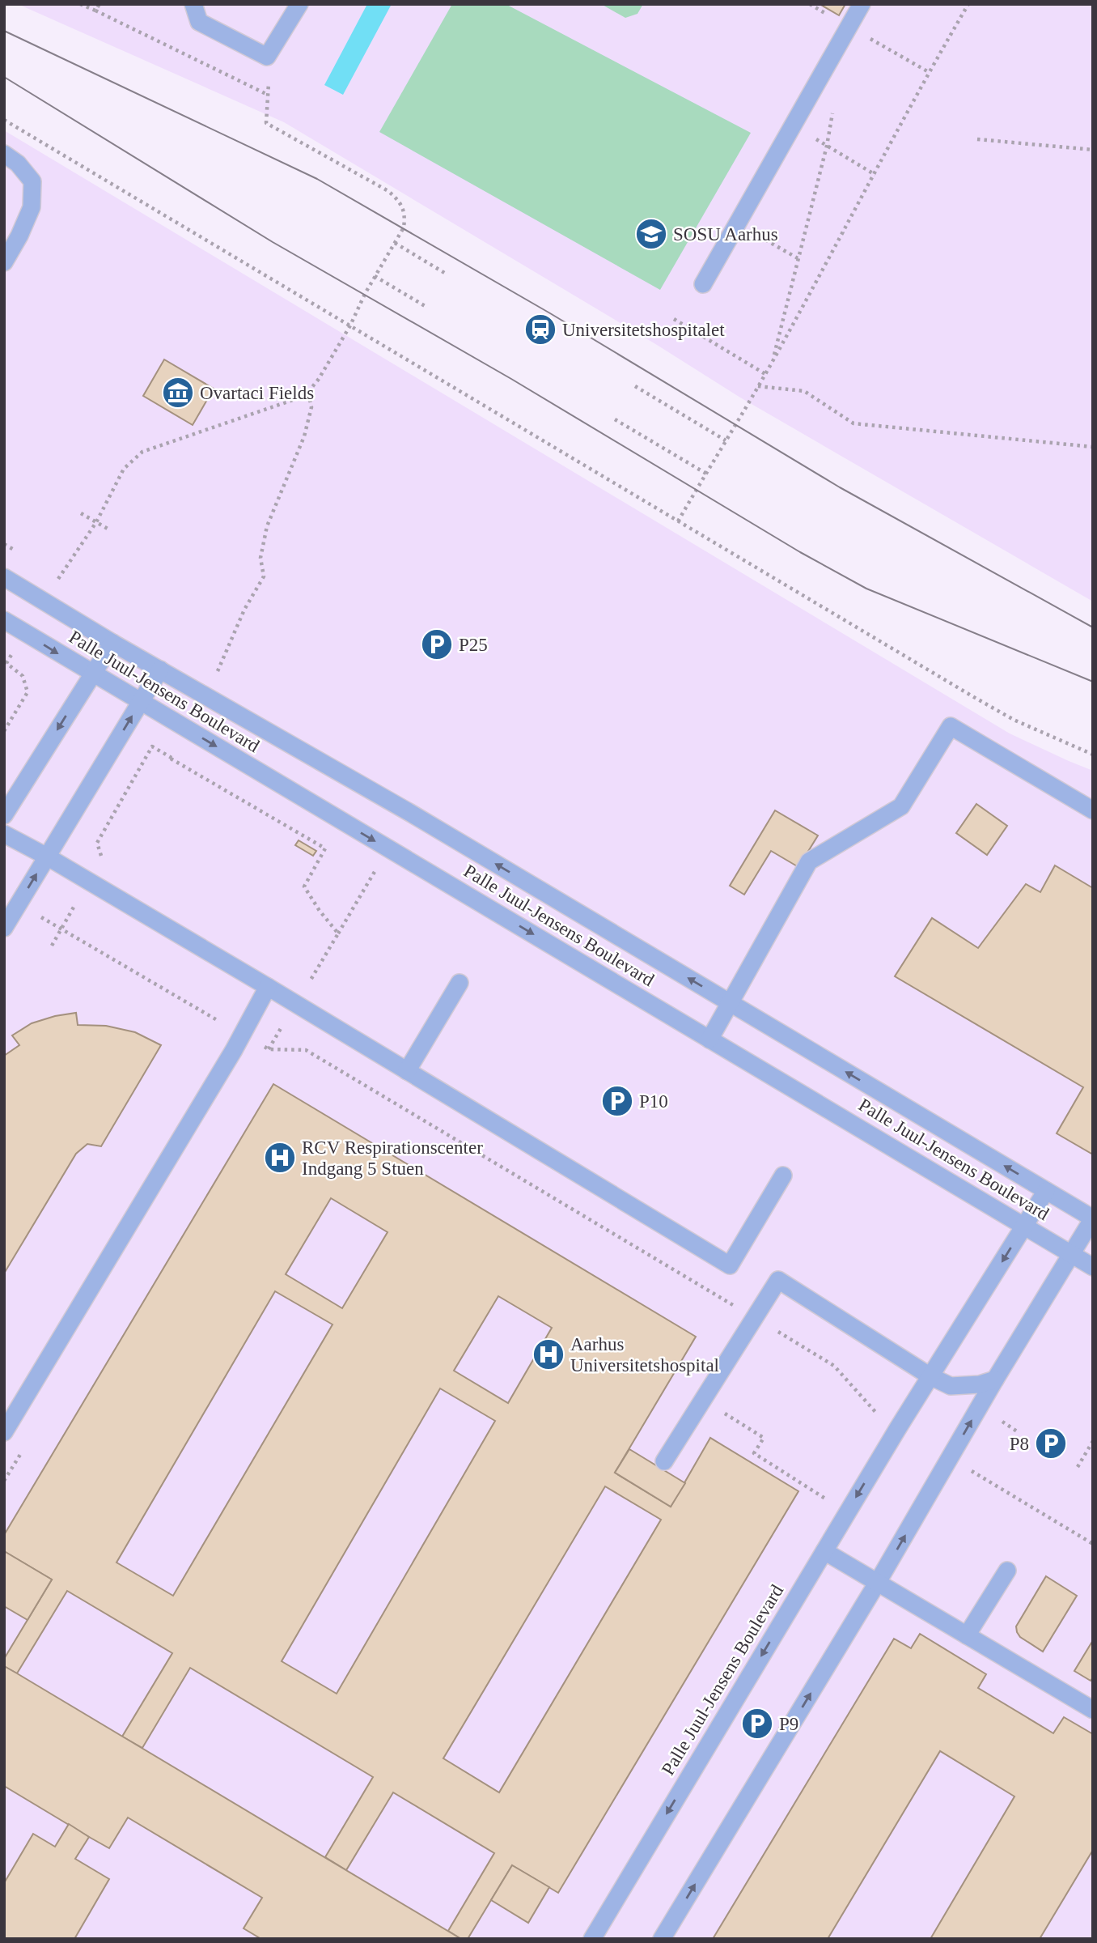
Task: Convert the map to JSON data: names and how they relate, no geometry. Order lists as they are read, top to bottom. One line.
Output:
{"streets":{"street":["Palle Juul-Jensens Boulevard"]},"places":{"school or university":["SOSU Aarhus"],"station":["Universitetshospitalet"],"museum":["Ovartaci Fields"],"parking":["P25","P10","P8","P9"],"hospital":["RCV Respirationscenter Indgang 5 Stuen","Aarhus Universitetshospital"]}}
